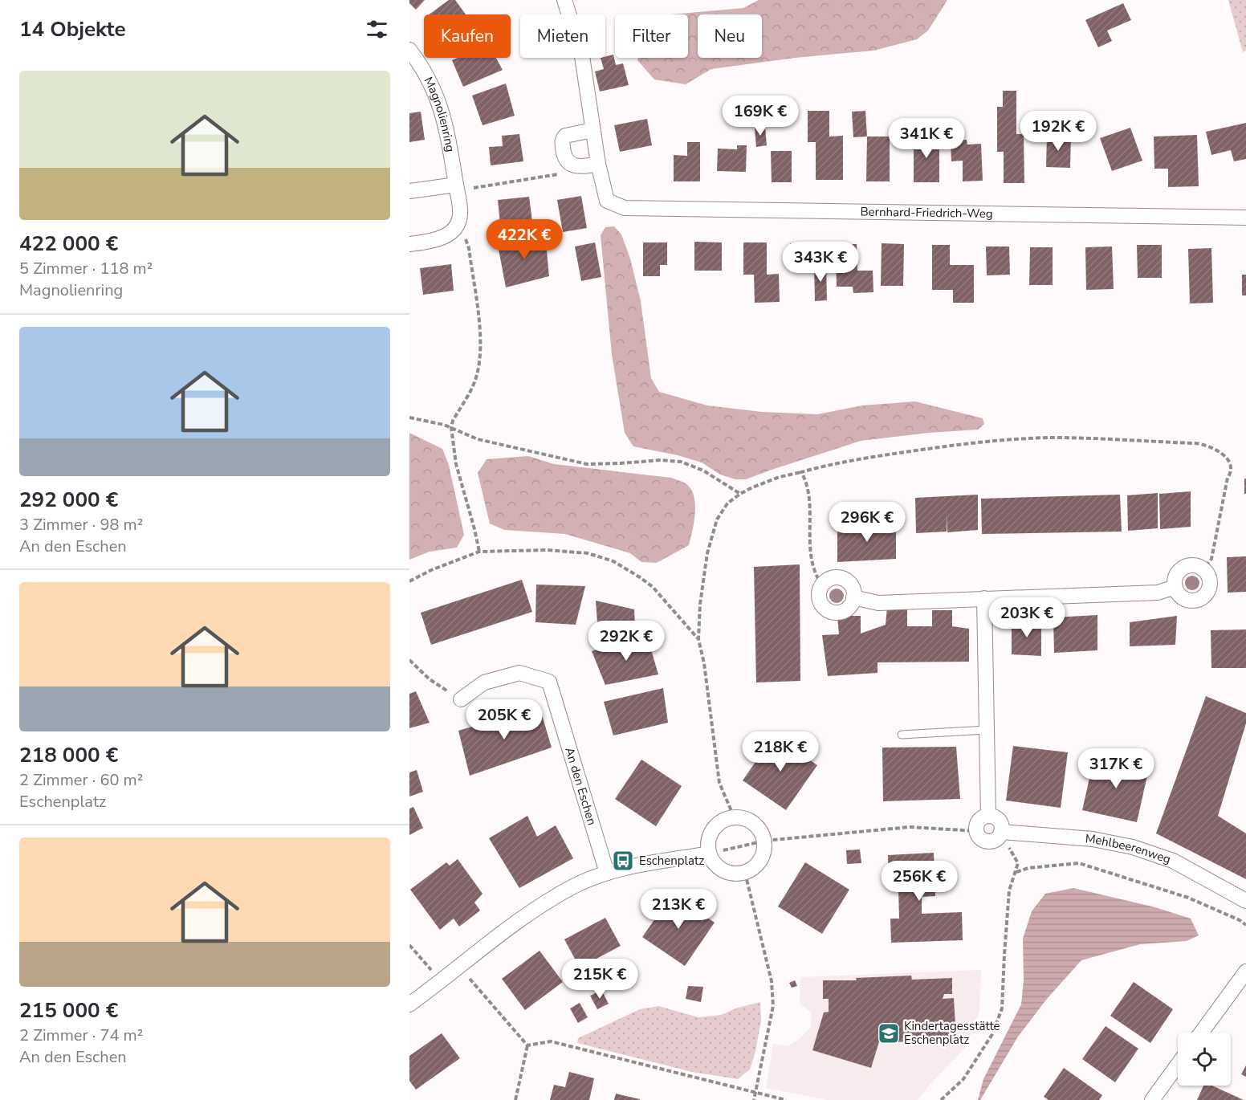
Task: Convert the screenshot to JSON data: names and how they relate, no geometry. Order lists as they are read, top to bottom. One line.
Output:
{"streets":{"street":["Magnolienring","Bernhard-Friedrich-Weg","An den Eschen","Mehlbeerenweg"]},"places":{"bus stop":["Eschenplatz"],"school or university":["Kindertagesstätte Eschenplatz"]},"page":{"heading":"14 Objekte","chip":["Kaufen","Mieten","Filter","Neu"],"list":[{"name":"422 000 €","note":"5 Zimmer · 118 m² · Magnolienring"},{"name":"292 000 €","note":"3 Zimmer · 98 m² · An den Eschen"},{"name":"218 000 €","note":"2 Zimmer · 60 m² · Eschenplatz"},{"name":"215 000 €","note":"2 Zimmer · 74 m² · An den Eschen"}],"price":["169K €","192K €","341K €","422K €","343K €","296K €","203K €","292K €","205K €","218K €","317K €","256K €","213K €","215K €"]}}
